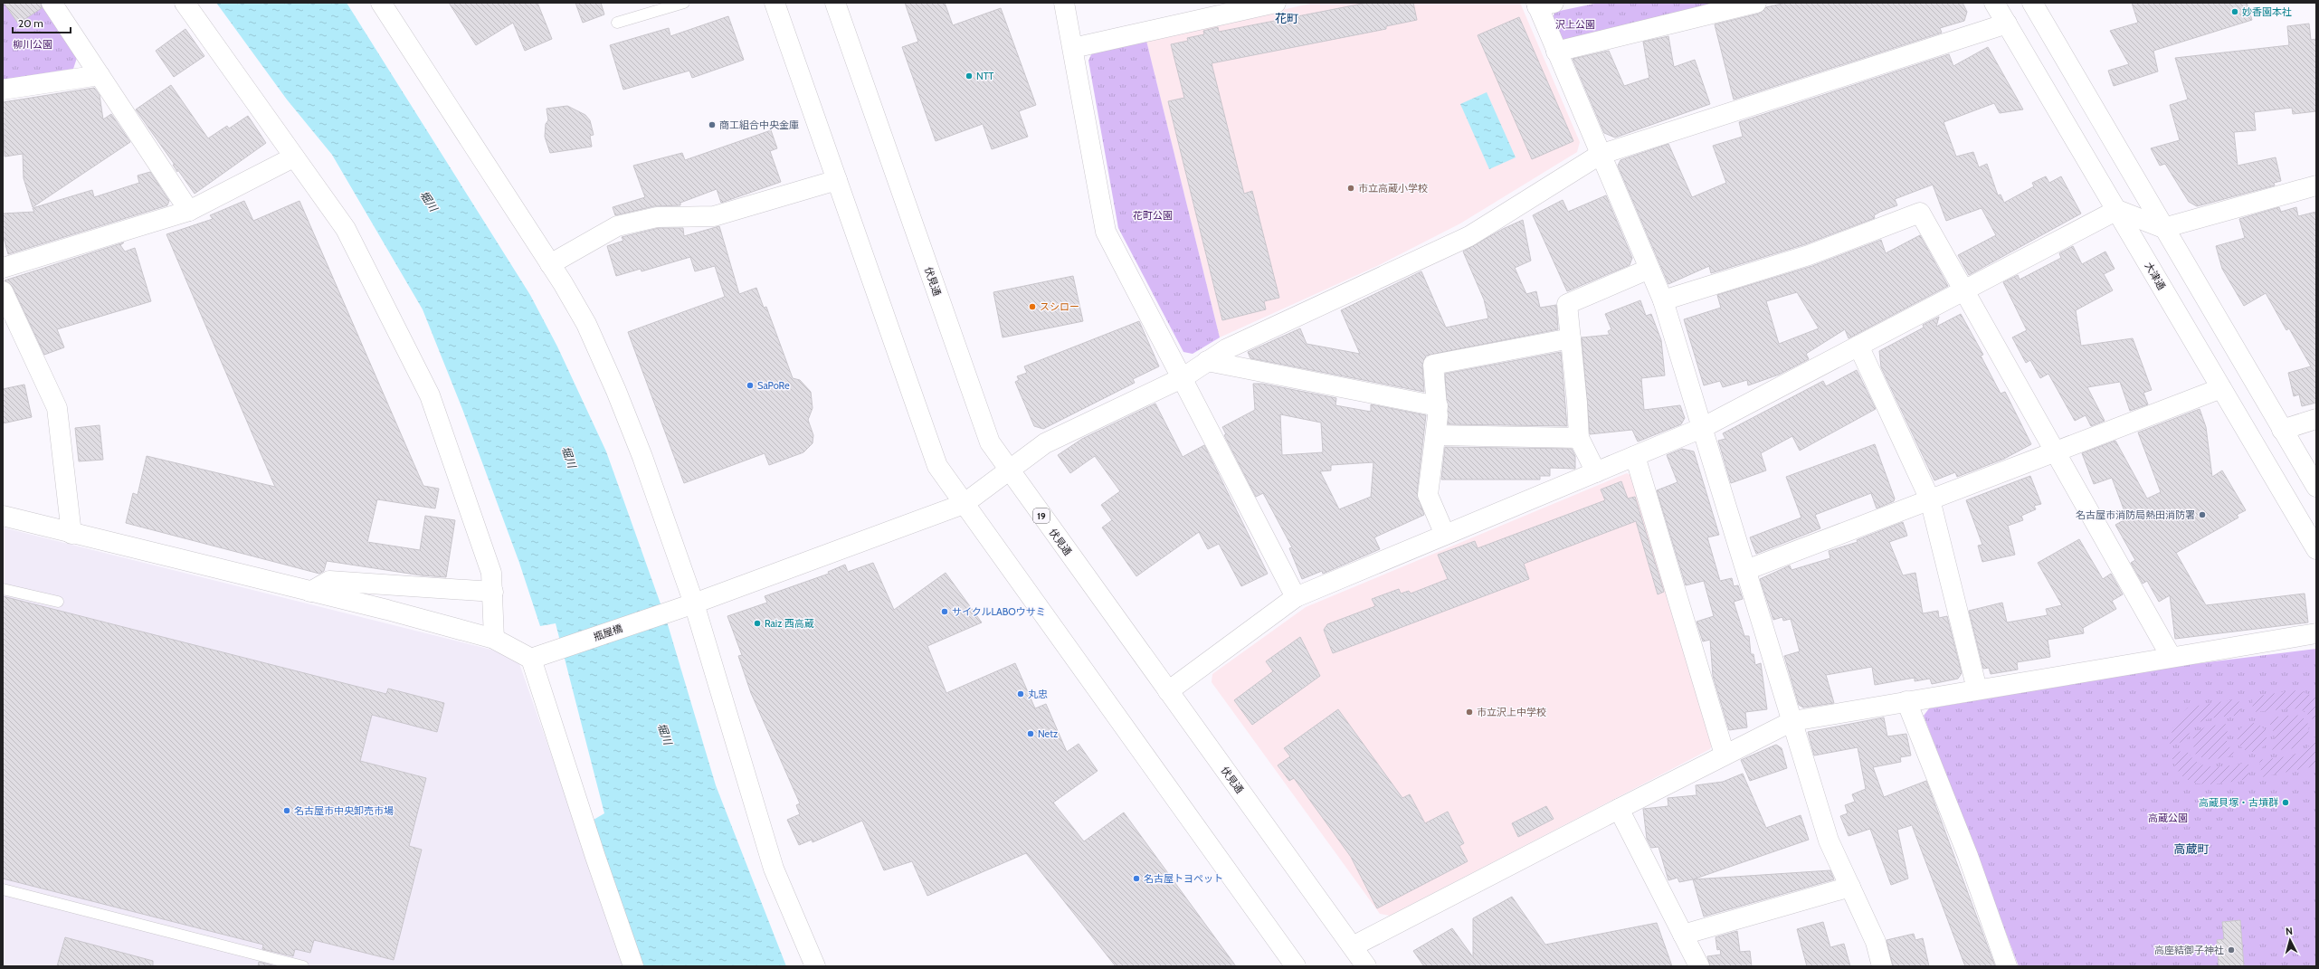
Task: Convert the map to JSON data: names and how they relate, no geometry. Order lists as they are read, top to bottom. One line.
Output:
{"streets":{"main road":["大津通","伏見通","19","瓶屋橋"]},"crossings":[["大津通","瓶屋橋"],["伏見通","瓶屋橋"]],"districts":["花町","高蔵町"],"water":["堀川"],"parks":["沢上公園","柳川公園","花町公園","高蔵公園"],"places":["妙香園本社","NTT","商工組合中央金庫","市立高蔵小学校","スシロー","SaPoRe","名古屋市消防局熱田消防署","サイクルLABOウサミ","Raiz 西高蔵","丸忠","市立沢上中学校","Netz","高蔵貝塚・古墳群","名古屋市中央卸売市場","名古屋トヨペット","高座結御子神社"],"scale_bar":"20 m","north":"top"}
